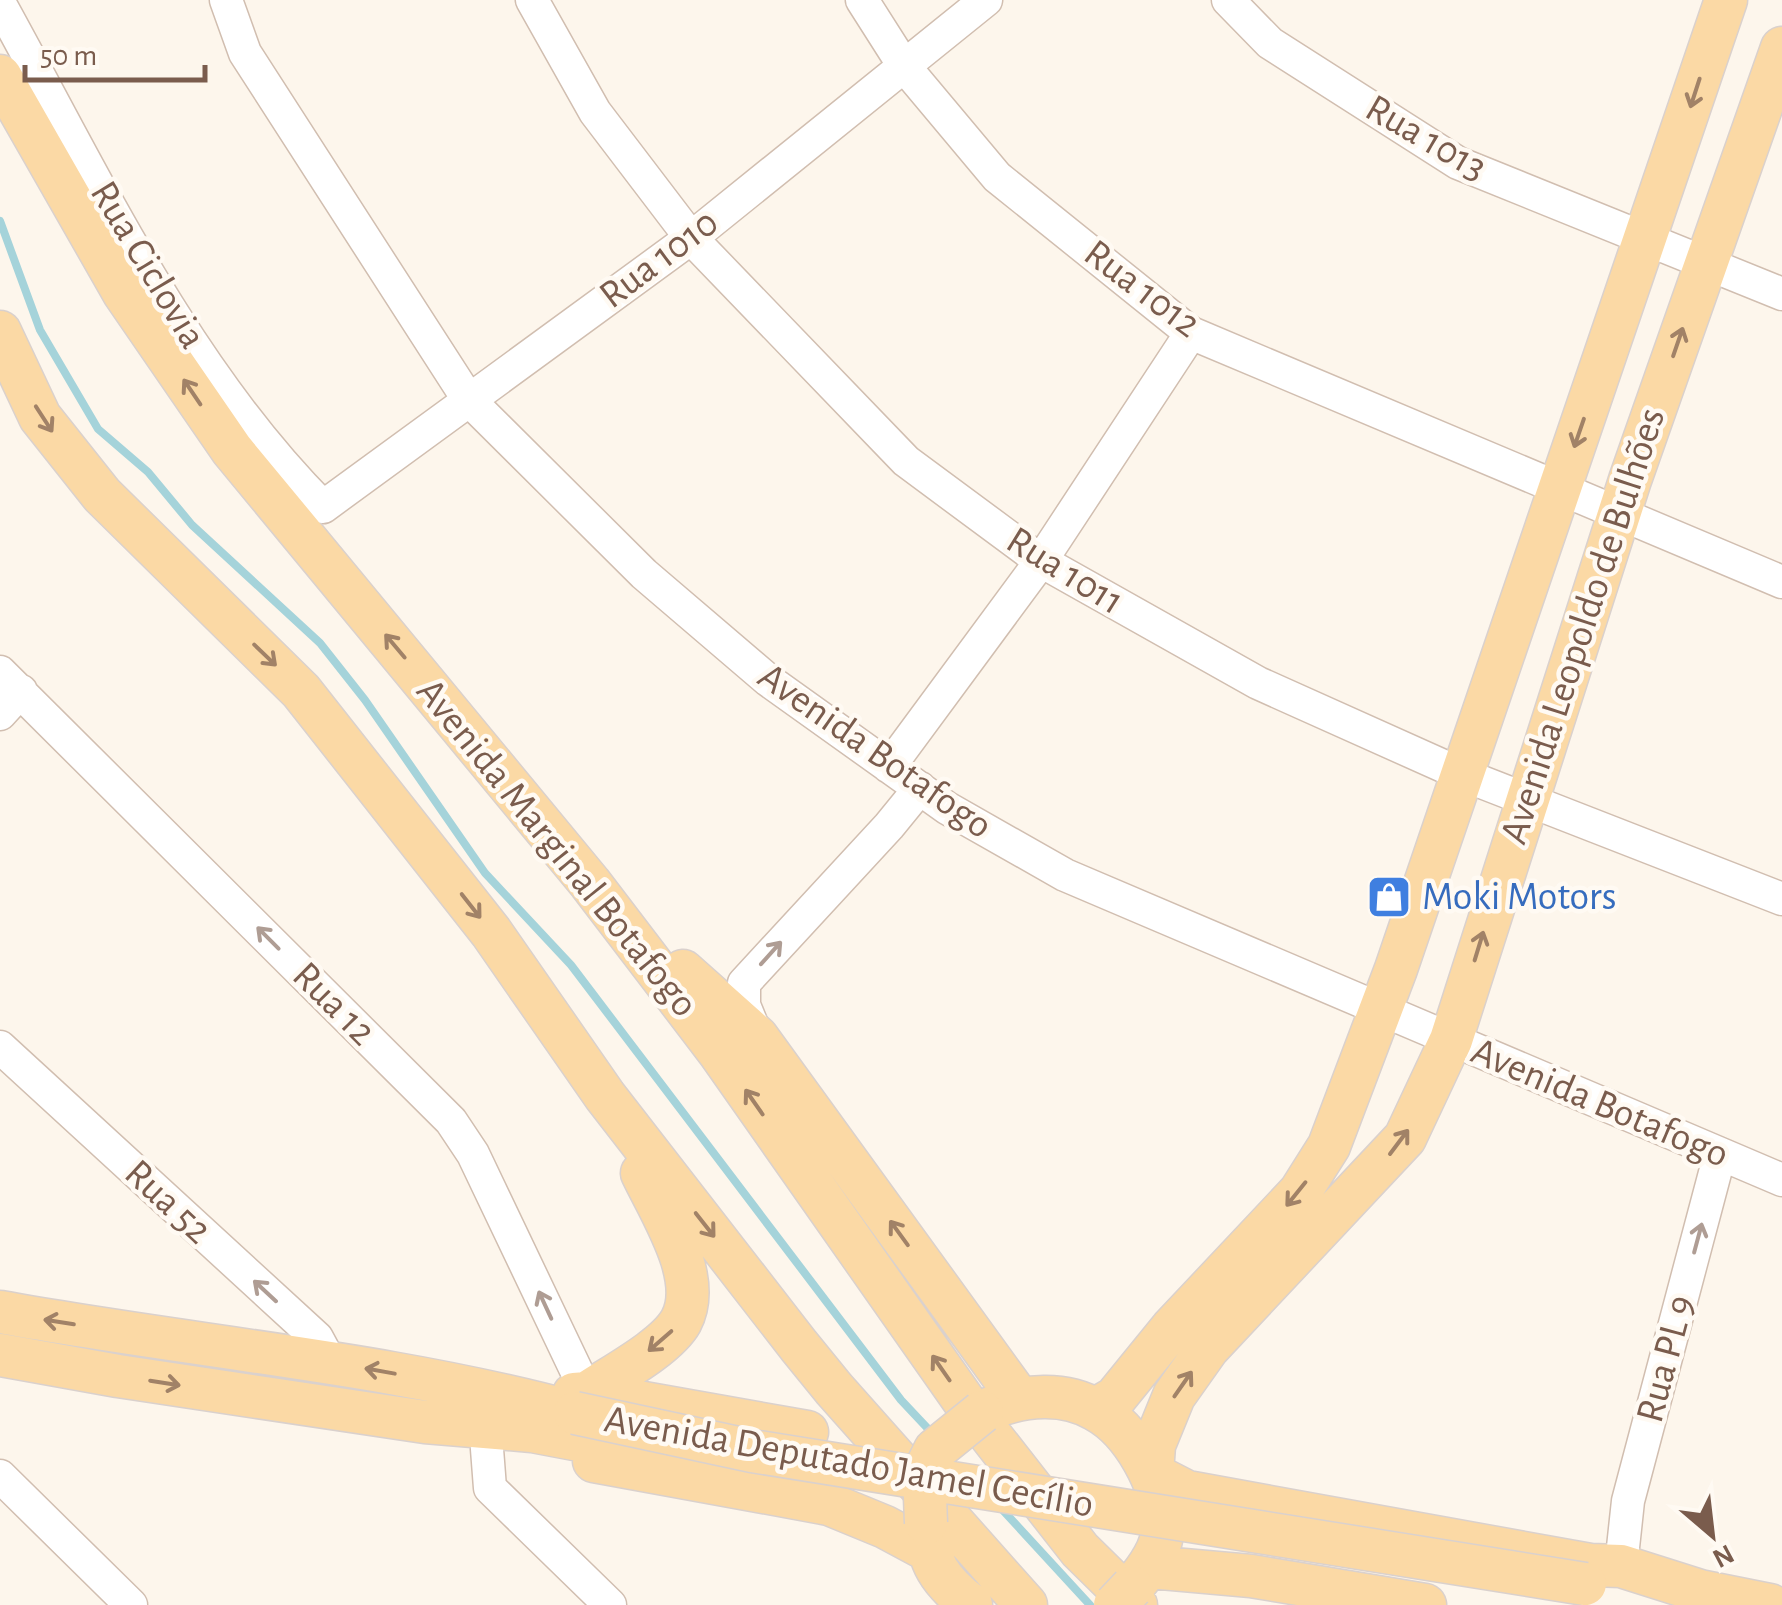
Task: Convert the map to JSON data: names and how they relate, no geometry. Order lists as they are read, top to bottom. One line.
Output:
{"streets":{"main road":["Avenida Leopoldo de Bulhões","Avenida Marginal Botafogo","Avenida Deputado Jamel Cecílio"],"street":["Rua 1013","Rua 1010","Rua Ciclovia","Rua 1012","Rua 1011","Avenida Botafogo","Rua 12","Rua 52","Rua PL 9"]},"crossings":[["Rua 1013","Avenida Leopoldo de Bulhões"],["Rua 1010","Rua Ciclovia"],["Rua 1010","Rua 1012"],["Rua 1010","Rua 1011"],["Rua 1010","Avenida Botafogo"],["Rua 1012","Avenida Leopoldo de Bulhões"],["Rua 1011","Avenida Leopoldo de Bulhões"],["Avenida Leopoldo de Bulhões","Avenida Botafogo"],["Avenida Botafogo","Rua PL 9"],["Rua 12","Avenida Deputado Jamel Cecílio"],["Rua 52","Avenida Deputado Jamel Cecílio"],["Rua PL 9","Avenida Deputado Jamel Cecílio"]],"one_way":["Rua 12","Rua 52","Rua PL 9"],"places":{"shop":["Moki Motors"]},"scale_bar":"50 m","north":"bottom right"}
